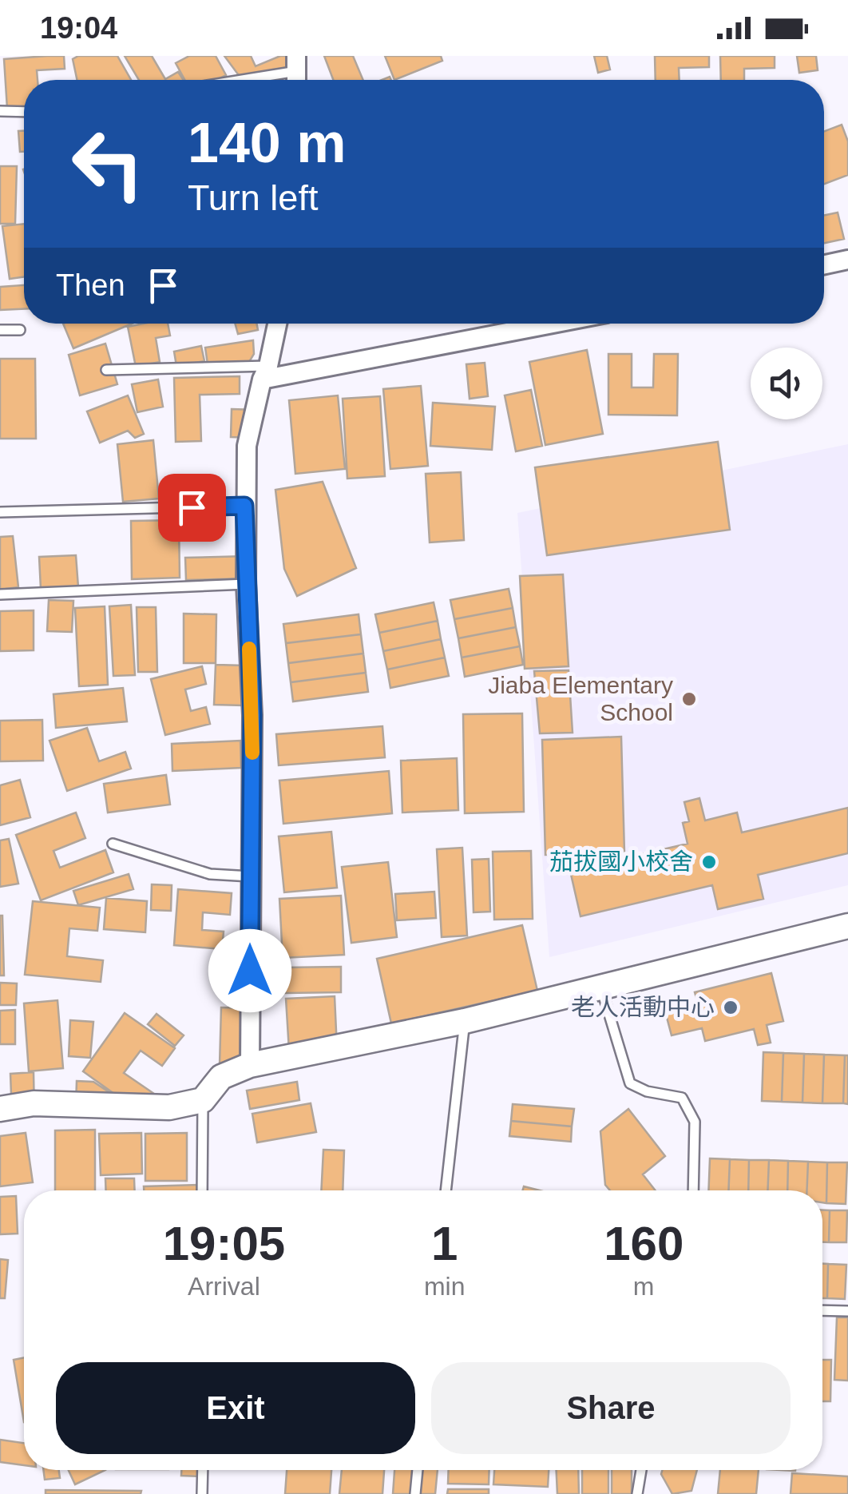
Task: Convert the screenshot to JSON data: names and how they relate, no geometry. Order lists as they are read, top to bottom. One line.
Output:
{"places":["Jiaba Elementary School","茄拔國小校舍","老人活動中心"],"page":{"status":"19:04","turn":["140 m","Turn left"],"then":"Then","eta":["19:05","Arrival","1","min","160","m"],"buttons":["Exit","Share"]}}
